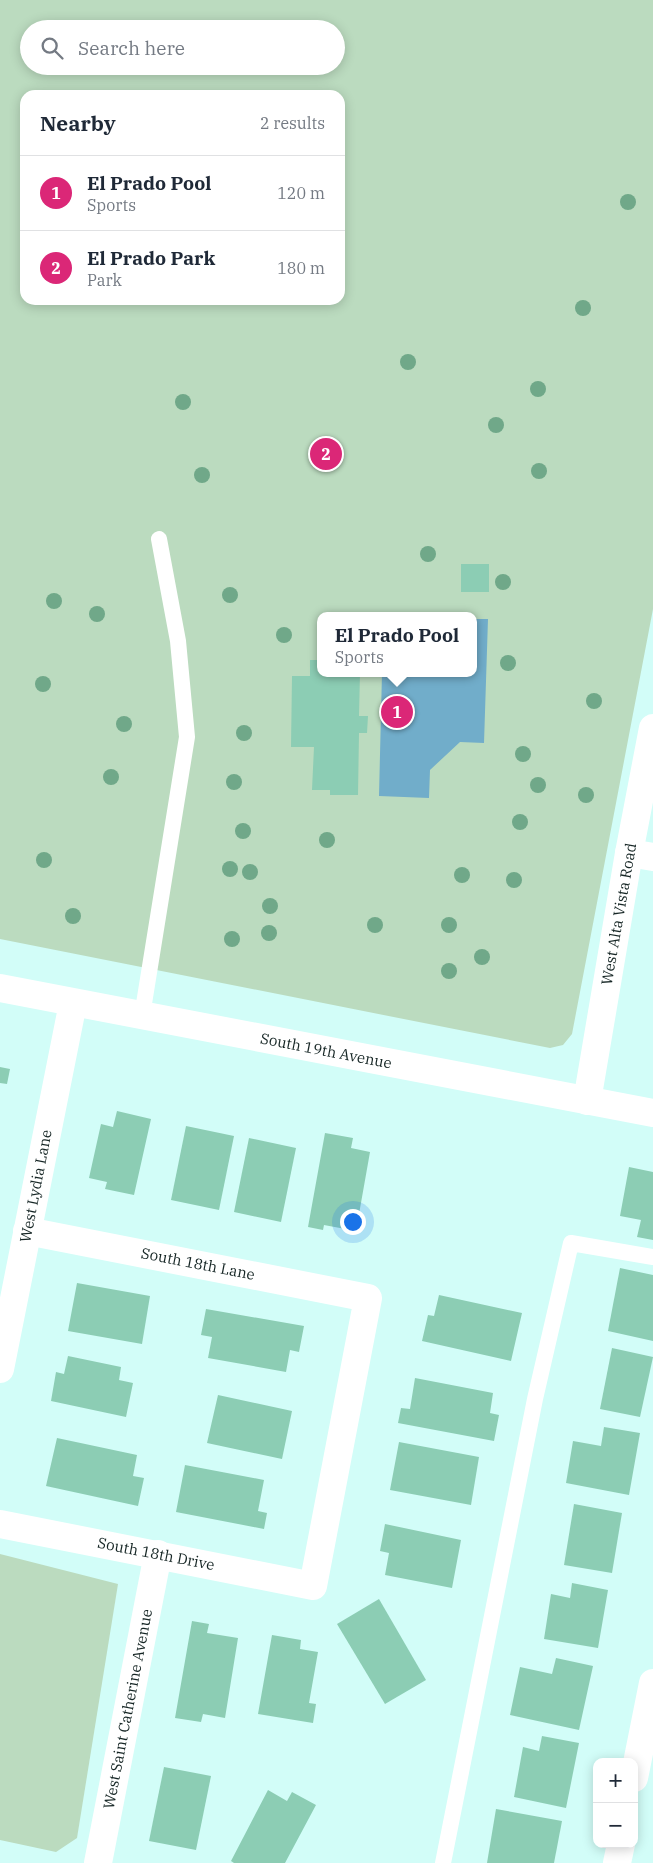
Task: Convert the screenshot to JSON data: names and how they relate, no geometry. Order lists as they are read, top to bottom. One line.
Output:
{"streets":{"street":["West Alta Vista Road","South 19th Avenue","West Lydia Lane","South 18th Lane","South 18th Drive","West Saint Catherine Avenue"]},"crossings":[["West Alta Vista Road","South 19th Avenue"],["South 19th Avenue","West Lydia Lane"],["West Lydia Lane","South 18th Lane"],["South 18th Lane","South 18th Drive"],["South 18th Drive","West Saint Catherine Avenue"]],"page":{"search":"Search here","heading":["Nearby","2 results"],"list":[{"mark":"1","name":"El Prado Pool","note":"Sports","value":"120 m"},{"mark":"2","name":"El Prado Park","note":"Park","value":"180 m"}],"pins":["2","1"],"popup":["El Prado Pool","Sports"],"map_buttons":["+","−"]}}
